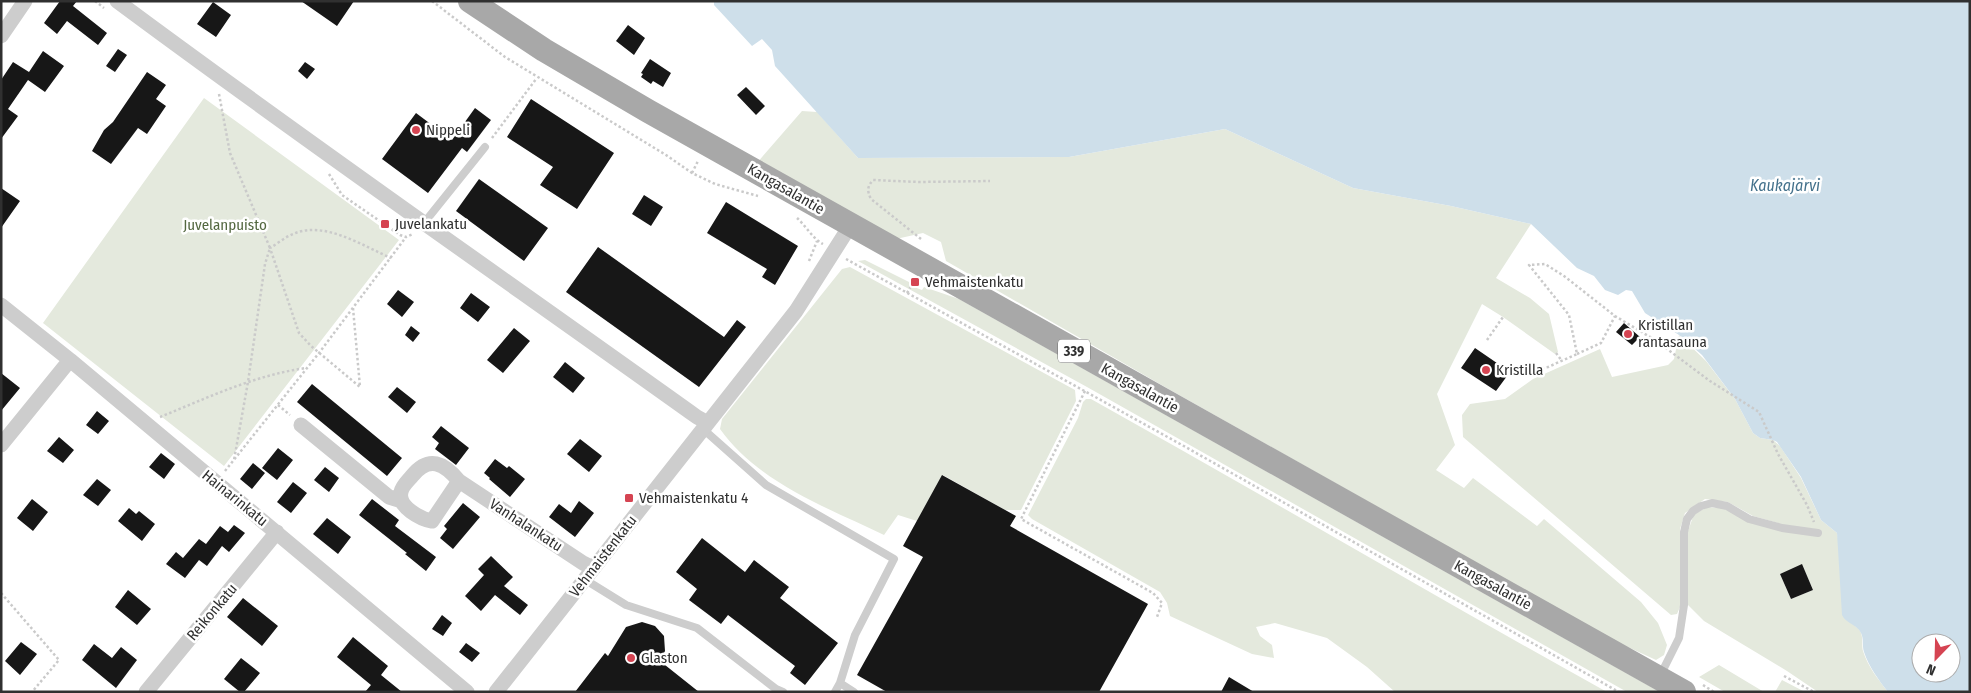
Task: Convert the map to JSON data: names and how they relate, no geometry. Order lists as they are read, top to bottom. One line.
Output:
{"streets":{"main road":["Kangasalantie","339"],"street":["Hainarinkatu","Vanhalankatu","Vehmaistenkatu","Reikonkatu"]},"crossings":[["Kangasalantie","Vehmaistenkatu"],["Hainarinkatu","Reikonkatu"],["Vanhalankatu","Vehmaistenkatu"]],"water":["Kaukajärvi"],"parks":["Juvelanpuisto"],"places":{"other":["Nippeli","Kristillan rantasauna","Kristilla","Glaston"],"transit":["Juvelankatu","Vehmaistenkatu","Vehmaistenkatu 4"]},"north":"bottom left"}
